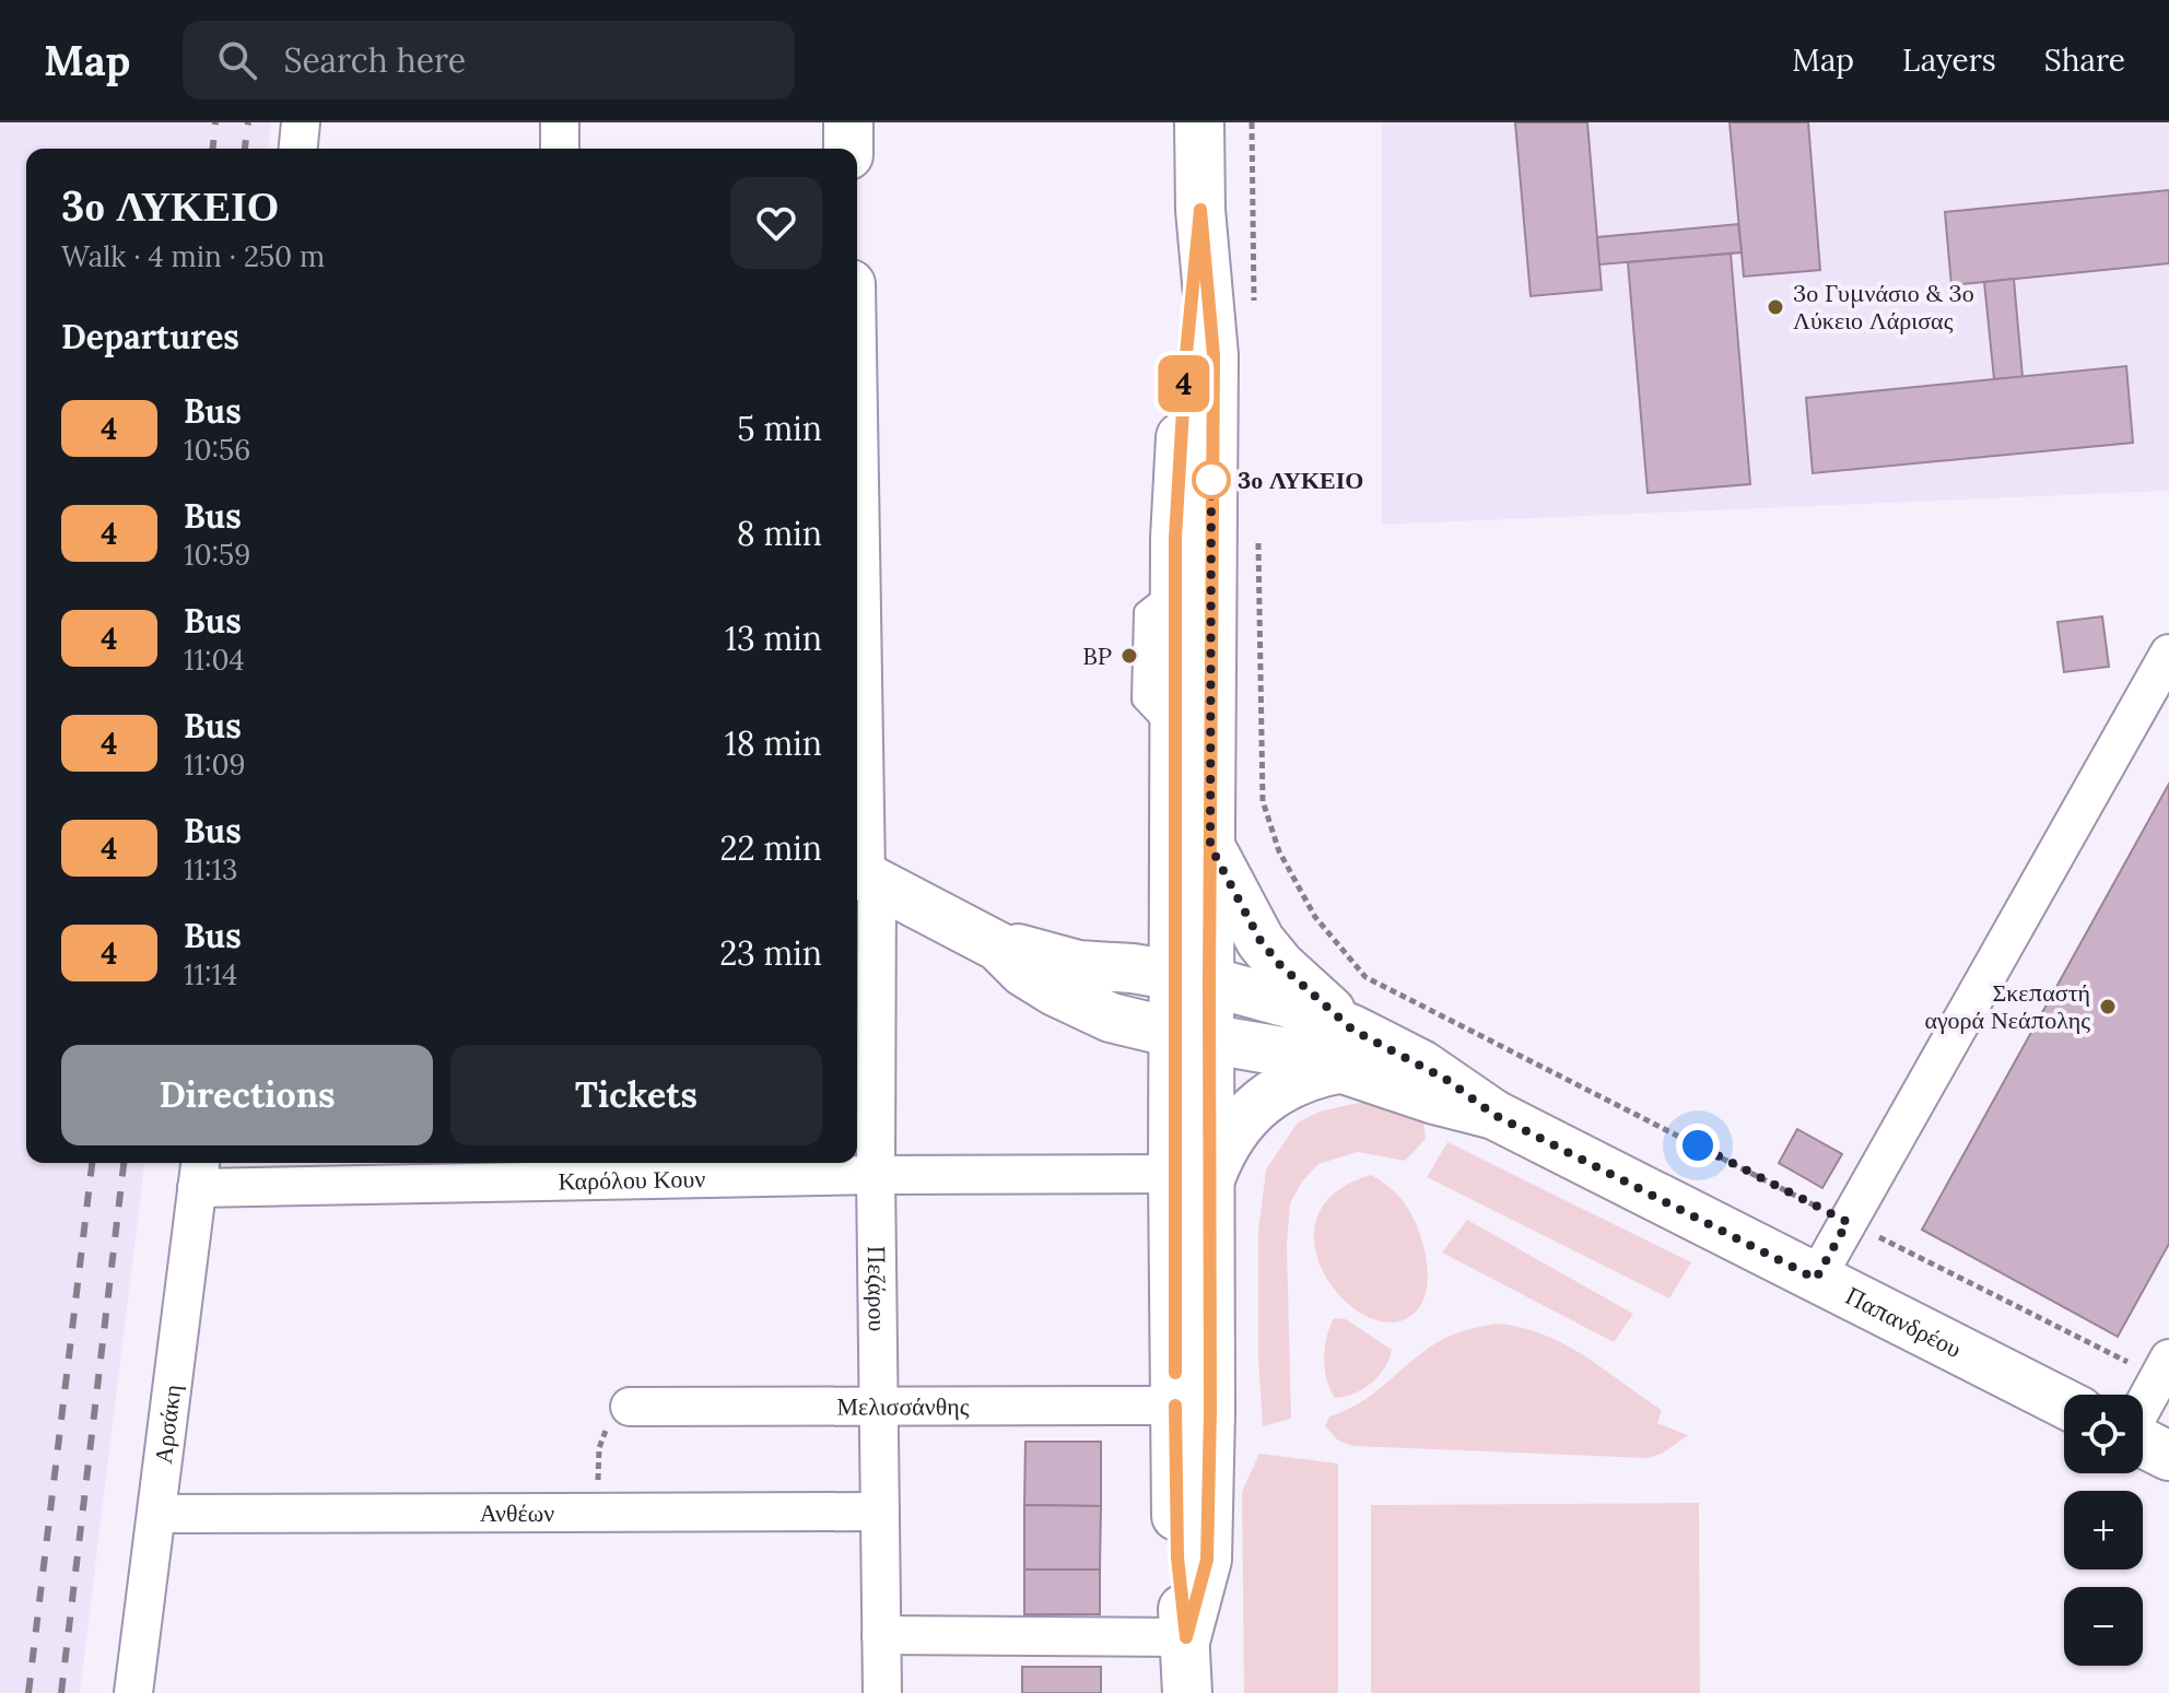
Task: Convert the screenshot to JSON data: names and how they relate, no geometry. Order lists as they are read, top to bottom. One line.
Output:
{"streets":{"main road":["Παπανδρέου"],"street":["Καρόλου Κουν","Πεζάρου","Μελισσάνθης","Αρσάκη","Ανθέων"]},"crossings":[["Καρόλου Κουν","Πεζάρου"],["Καρόλου Κουν","Αρσάκη"],["Πεζάρου","Μελισσάνθης"],["Πεζάρου","Ανθέων"],["Αρσάκη","Ανθέων"]],"places":["3ο Γυμνάσιο & 3ο Λύκειο Λάρισας","3ο ΛΥΚΕΙΟ","BP","Σκεπαστή αγορά Νεάπολης"],"lines":["bus line 4"],"page":{"header":"Map","search":"Search here","nav":["Map","Layers","Share"],"on_map":"4","heading":[["3ο ΛΥΚΕΙΟ","Walk · 4 min · 250 m"],"Departures"],"list":[{"mark":"4","name":"Bus","note":"10:56","value":"5 min"},{"mark":"4","name":"Bus","note":"10:59","value":"8 min"},{"mark":"4","name":"Bus","note":"11:04","value":"13 min"},{"mark":"4","name":"Bus","note":"11:09","value":"18 min"},{"mark":"4","name":"Bus","note":"11:13","value":"22 min"},{"mark":"4","name":"Bus","note":"11:14","value":"23 min"}],"buttons":["Directions","Tickets"],"map_buttons":["+","−"]}}
